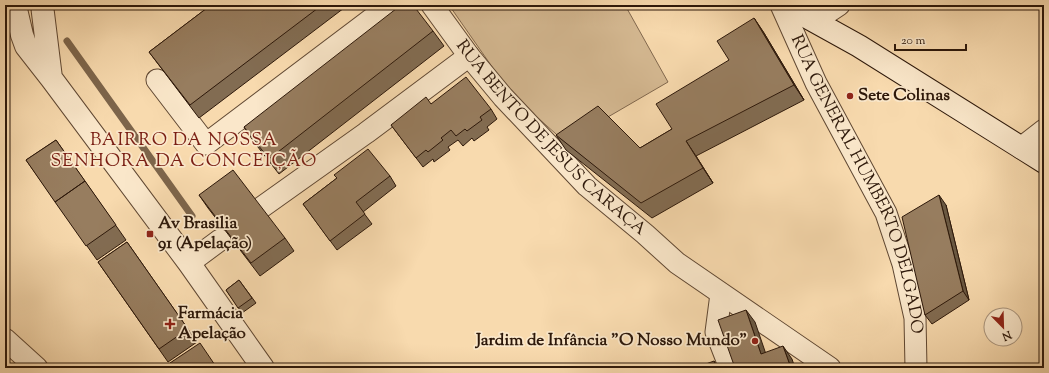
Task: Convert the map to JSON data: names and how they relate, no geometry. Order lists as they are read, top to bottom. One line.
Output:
{"streets":{"street":["RUA BENTO DE JESUS CARAÇA","RUA GENERAL HUMBERTO DELGADO"]},"districts":["BAIRRO DA NOSSA SENHORA DA CONCEIÇÃO"],"places":{"other":["Sete Colinas","Jardim de Infância \"O Nosso Mundo\""],"transit":["Av Brasilia 91 (Apelação)"],"health":["Farmácia Apelação"]},"scale_bar":"20 m","north":"bottom right"}
